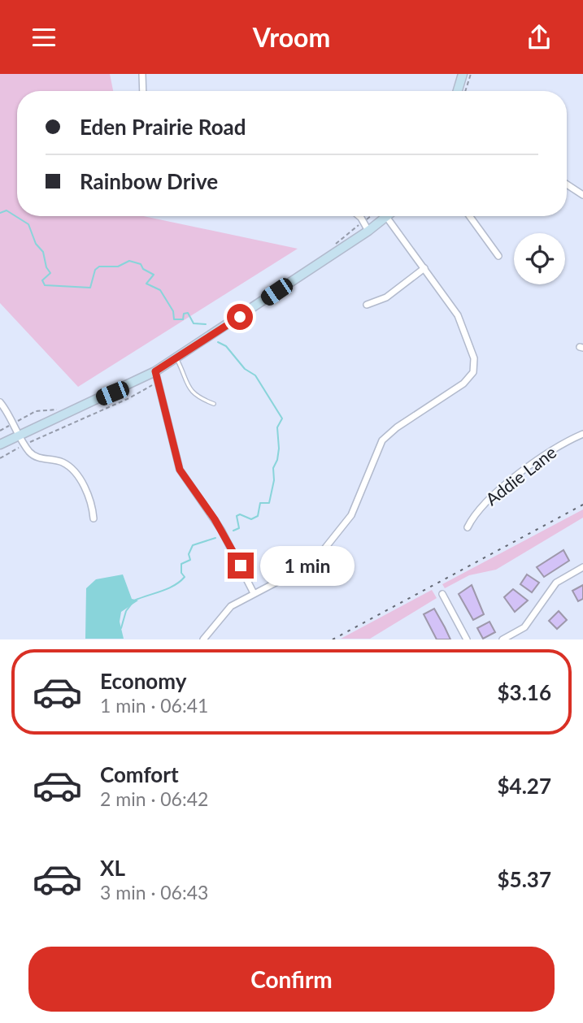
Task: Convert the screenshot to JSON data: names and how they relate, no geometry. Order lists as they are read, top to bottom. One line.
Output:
{"streets":{"street":["Addie Lane"]},"page":{"header":"Vroom","banner":["Eden Prairie Road","Rainbow Drive"],"bubble":"1 min","list":[{"name":"Economy","note":"1 min · 06:41","value":"$3.16"},{"name":"Comfort","note":"2 min · 06:42","value":"$4.27"},{"name":"XL","note":"3 min · 06:43","value":"$5.37"}],"buttons":"Confirm"}}
